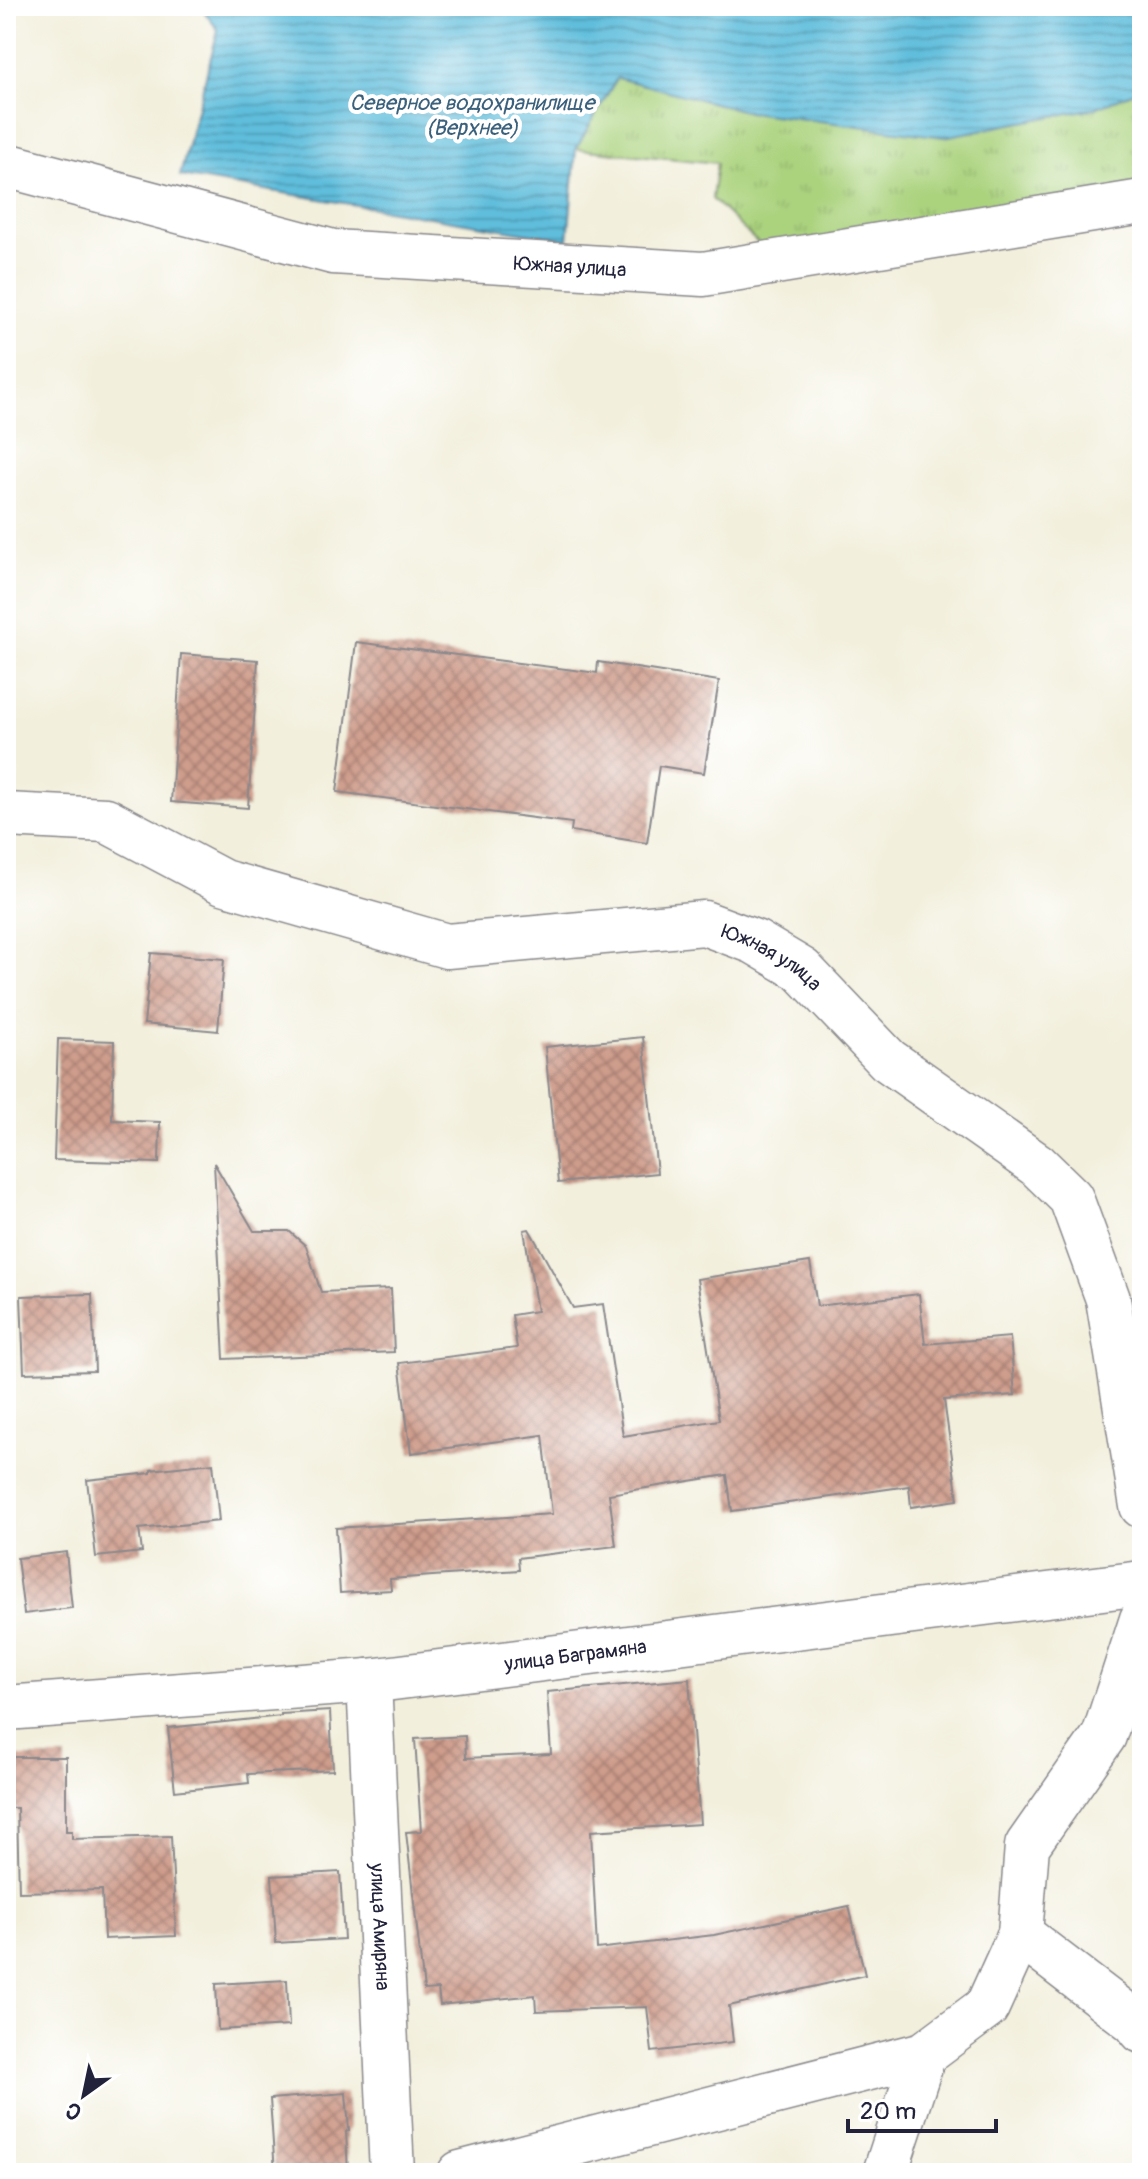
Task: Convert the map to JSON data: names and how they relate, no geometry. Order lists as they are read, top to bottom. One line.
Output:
{"streets":{"street":["Южная улица","улица Баграмяна","улица Амиряна"]},"crossings":[["улица Баграмяна","улица Амиряна"]],"water":["Северное водохранилище (Верхнее)"],"scale_bar":"20 m","north":"bottom left"}
